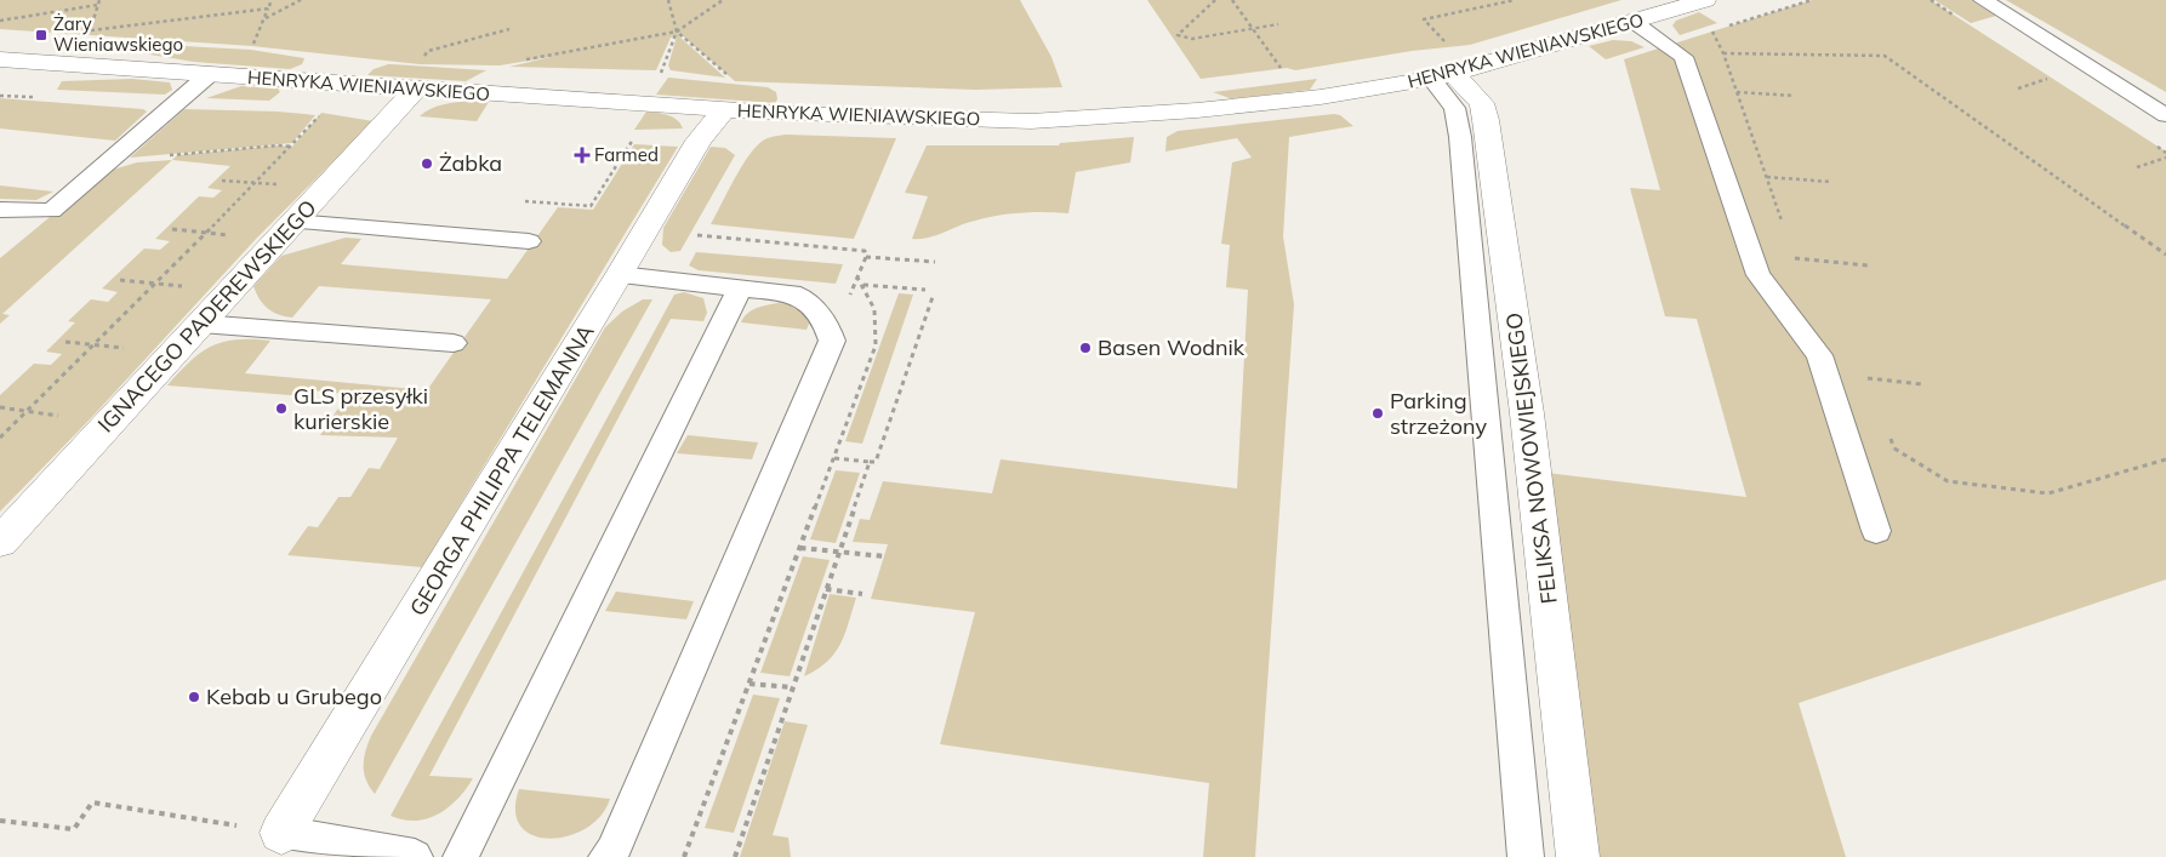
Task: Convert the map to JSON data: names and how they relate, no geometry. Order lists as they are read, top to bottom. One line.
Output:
{"streets":{"street":["HENRYKA WIENIAWSKIEGO","IGNACEGO PADEREWSKIEGO","FELIKSA NOWOWIEJSKIEGO","GEORGA PHILIPPA TELEMANNA"]},"crossings":[["HENRYKA WIENIAWSKIEGO","IGNACEGO PADEREWSKIEGO"],["HENRYKA WIENIAWSKIEGO","FELIKSA NOWOWIEJSKIEGO"],["HENRYKA WIENIAWSKIEGO","GEORGA PHILIPPA TELEMANNA"]],"places":{"transit":["Żary Wieniawskiego"],"health":["Farmed"],"other":["Żabka","Basen Wodnik","GLS przesyłki kurierskie","Parking strzeżony","Kebab u Grubego"]}}
